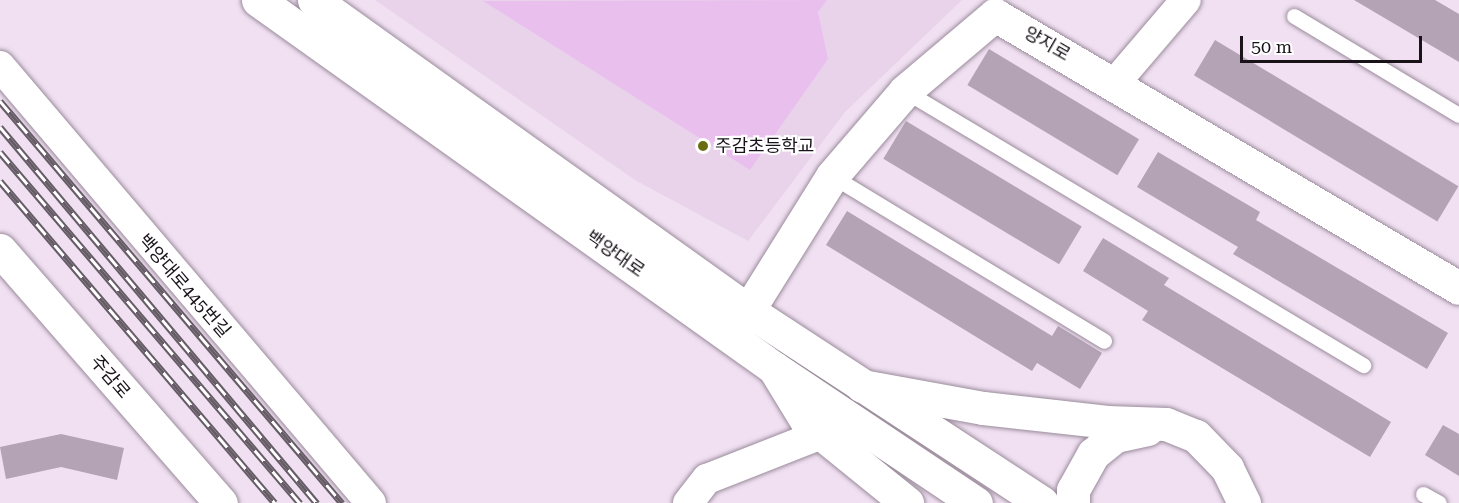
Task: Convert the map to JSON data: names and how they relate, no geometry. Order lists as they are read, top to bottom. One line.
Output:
{"streets":{"street":["양지로","백양대로","백양대로445번길","주감로"]},"crossings":[["양지로","백양대로"]],"places":["주감초등학교"],"scale_bar":"50 m"}
